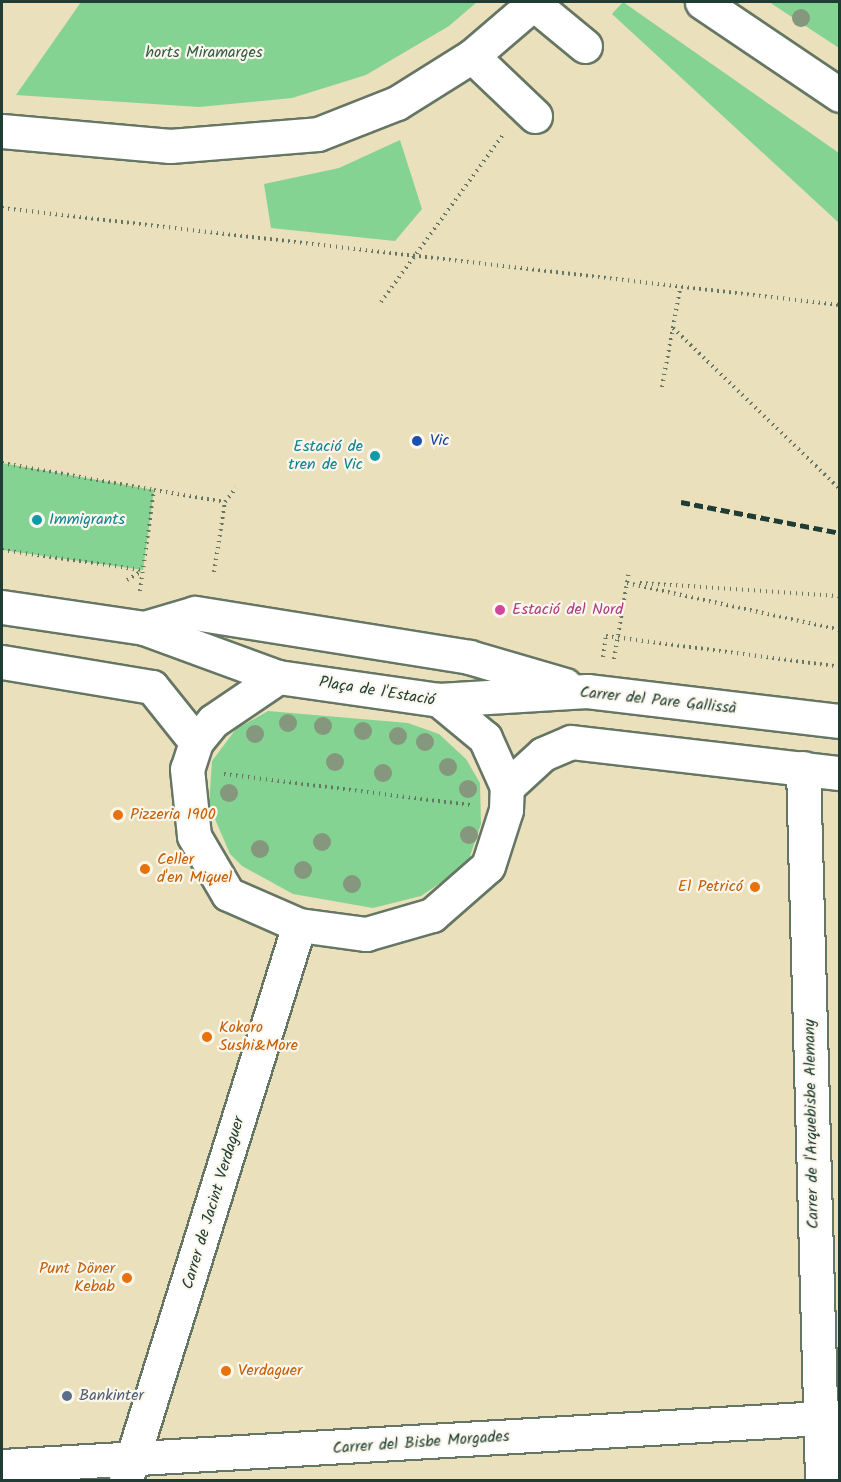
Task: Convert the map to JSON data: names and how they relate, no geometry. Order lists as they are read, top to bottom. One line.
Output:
{"streets":{"street":["Plaça de l'Estació","Carrer del Pare Gallissà","Carrer de l'Arquebisbe Alemany","Carrer de Jacint Verdaguer","Carrer del Bisbe Morgades"]},"crossings":[["Plaça de l'Estació","Carrer del Pare Gallissà"],["Carrer de l'Arquebisbe Alemany","Carrer del Bisbe Morgades"],["Carrer de Jacint Verdaguer","Carrer del Bisbe Morgades"]],"parks":["horts Miramarges"],"places":["Vic","Estació de tren de Vic","Immigrants","Estació del Nord","Pizzeria 1900","Celler d'en Miquel","El Petricó","Kokoro Sushi&More","Punt Döner Kebab","Verdaguer","Bankinter"]}
